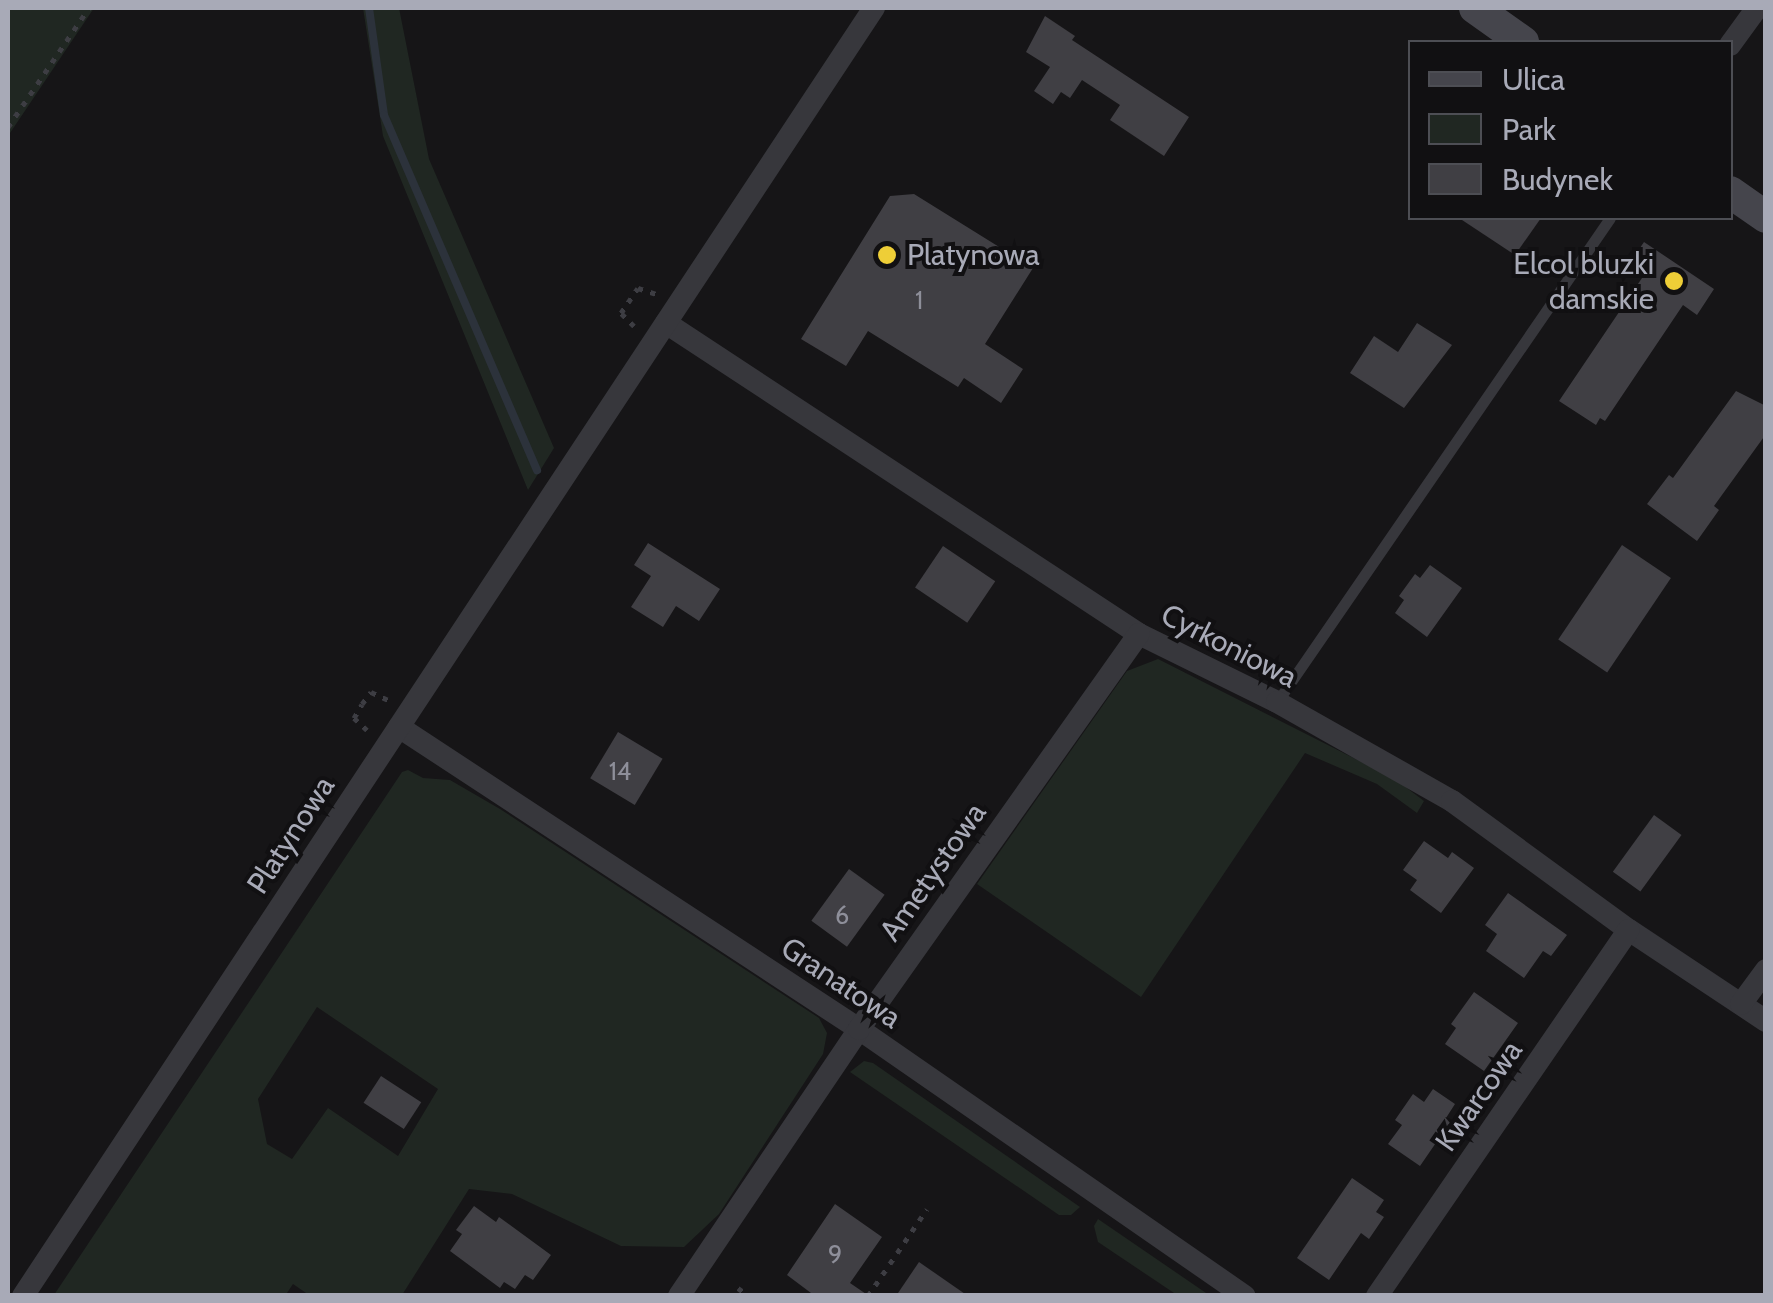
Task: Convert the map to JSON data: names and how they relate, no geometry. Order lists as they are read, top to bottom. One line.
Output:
{"streets":{"street":["Cyrkoniowa","Platynowa","Ametystowa","Granatowa","Kwarcowa"]},"crossings":[["Cyrkoniowa","Platynowa"],["Cyrkoniowa","Ametystowa"],["Cyrkoniowa","Kwarcowa"],["Platynowa","Granatowa"],["Ametystowa","Granatowa"]],"places":["Platynowa","Elcol bluzki damskie"],"house_numbers":["1","14","6","9"],"legend":["Ulica","Park","Budynek"]}
